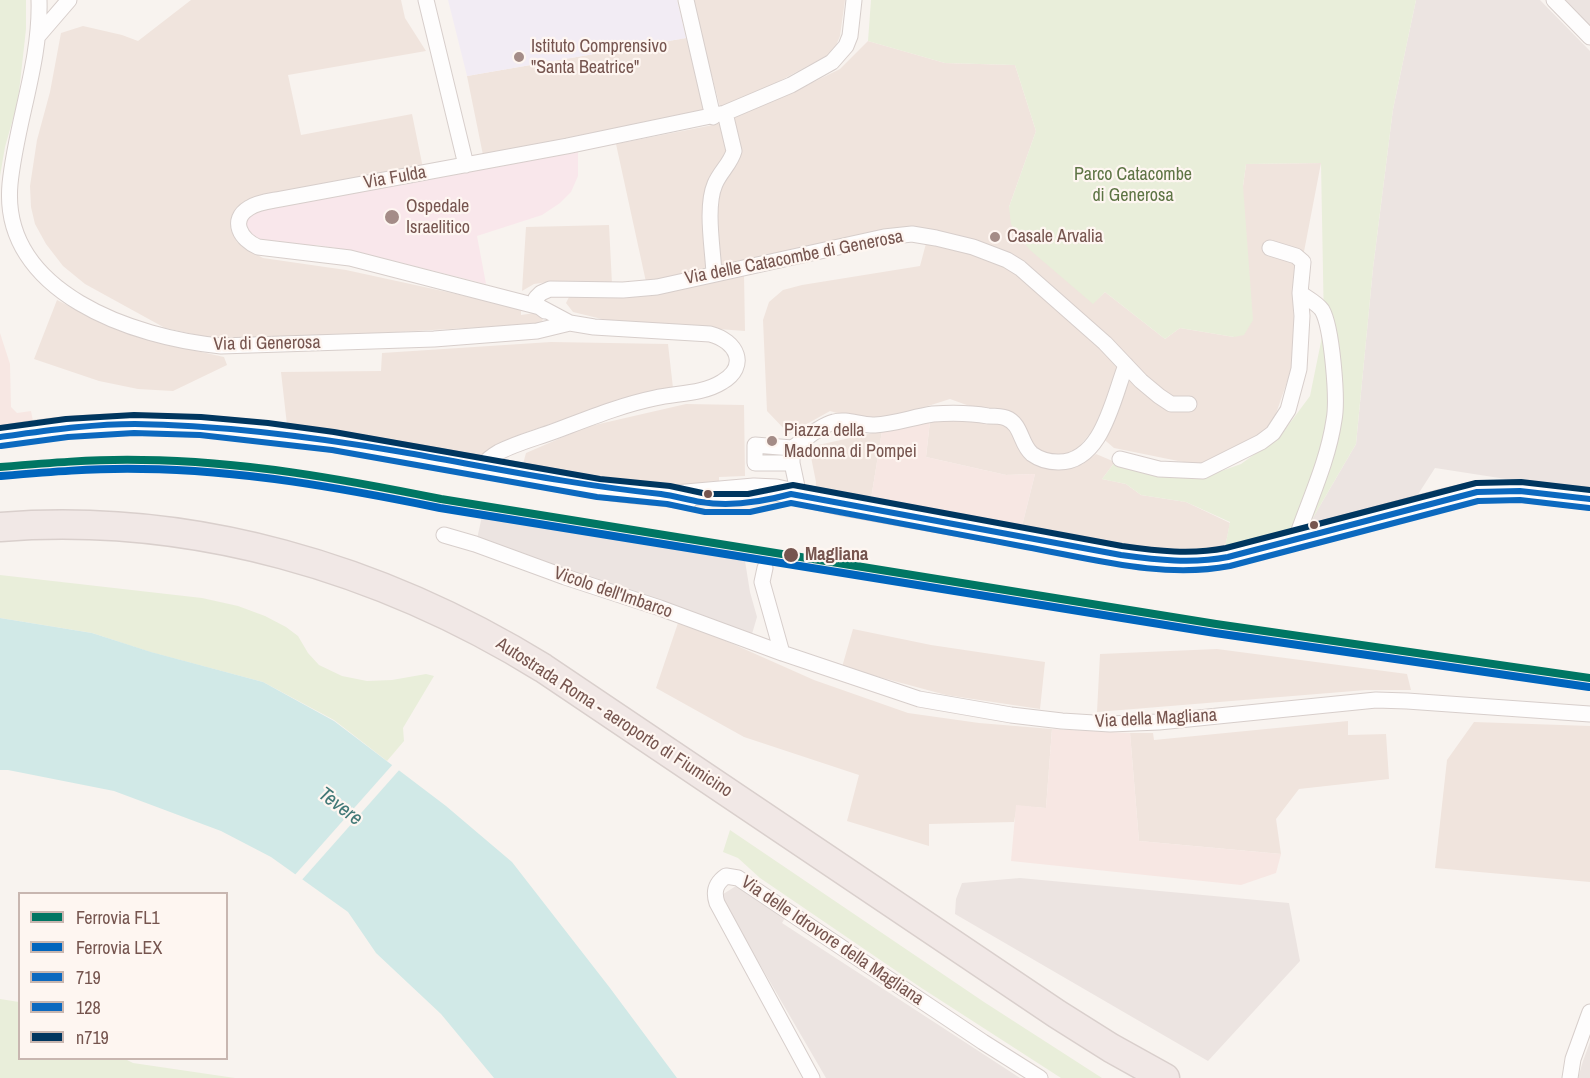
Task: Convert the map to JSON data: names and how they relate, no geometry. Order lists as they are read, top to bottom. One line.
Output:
{"streets":{"highway":["Autostrada Roma - aeroporto di Fiumicino"],"street":["Via Fulda","Via delle Catacombe di Generosa","Via di Generosa","Vicolo dell'Imbarco","Via della Magliana","Via delle Idrovore della Magliana"]},"crossings":[["Via Fulda","Via delle Catacombe di Generosa"],["Via Fulda","Via di Generosa"],["Vicolo dell'Imbarco","Via della Magliana"]],"water":["Tevere"],"parks":["Parco Catacombe di Generosa"],"places":["Istituto Comprensivo \"Santa Beatrice\"","Ospedale Israelitico","Casale Arvalia","Piazza della Madonna di Pompei","Magliana"],"lines":["transit line n719","transit line 719","transit line 128","rail line FL1","rail line LEX"],"legend":["Ferrovia FL1","Ferrovia LEX","719","128","n719"]}
